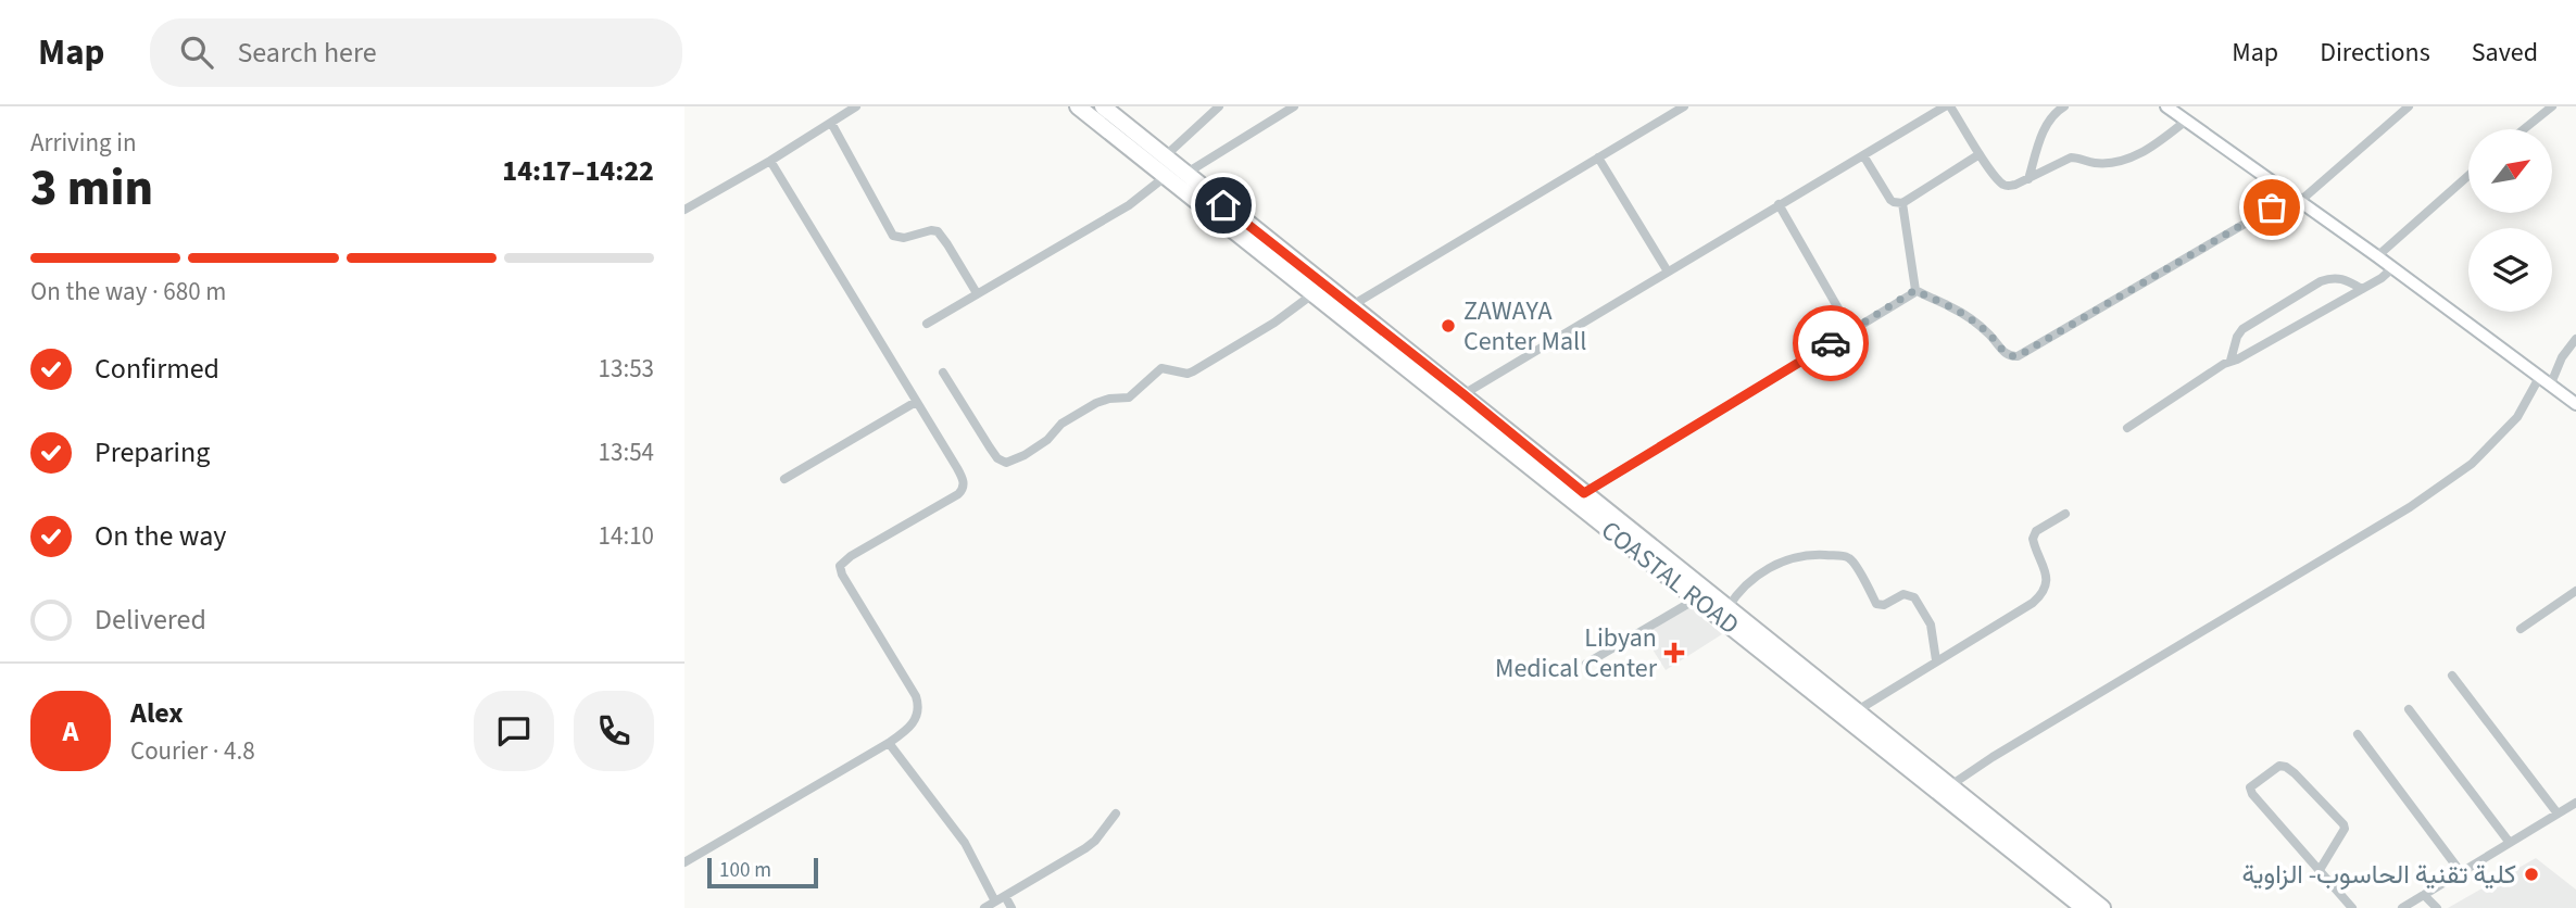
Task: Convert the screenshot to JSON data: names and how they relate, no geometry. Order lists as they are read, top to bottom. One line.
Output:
{"streets":{"highway":["COASTAL ROAD"]},"places":{"other":["ZAWAYA Center Mall","كلية تقنية الحاسوب- الزاوية"],"health":["Libyan Medical Center"]},"scale_bar":"100 m","north":"top right","page":{"header":"Map","search":"Search here","nav":["Map","Directions","Saved"],"heading":["3 min","Arriving in","14:17–14:22"],"panel":["Alex","Courier · 4.8"],"bar":"On the way · 680 m","list":[["Confirmed","13:53"],["Preparing","13:54"],["On the way","14:10"],"Delivered"],"round":"A","scale":"100 m"}}
